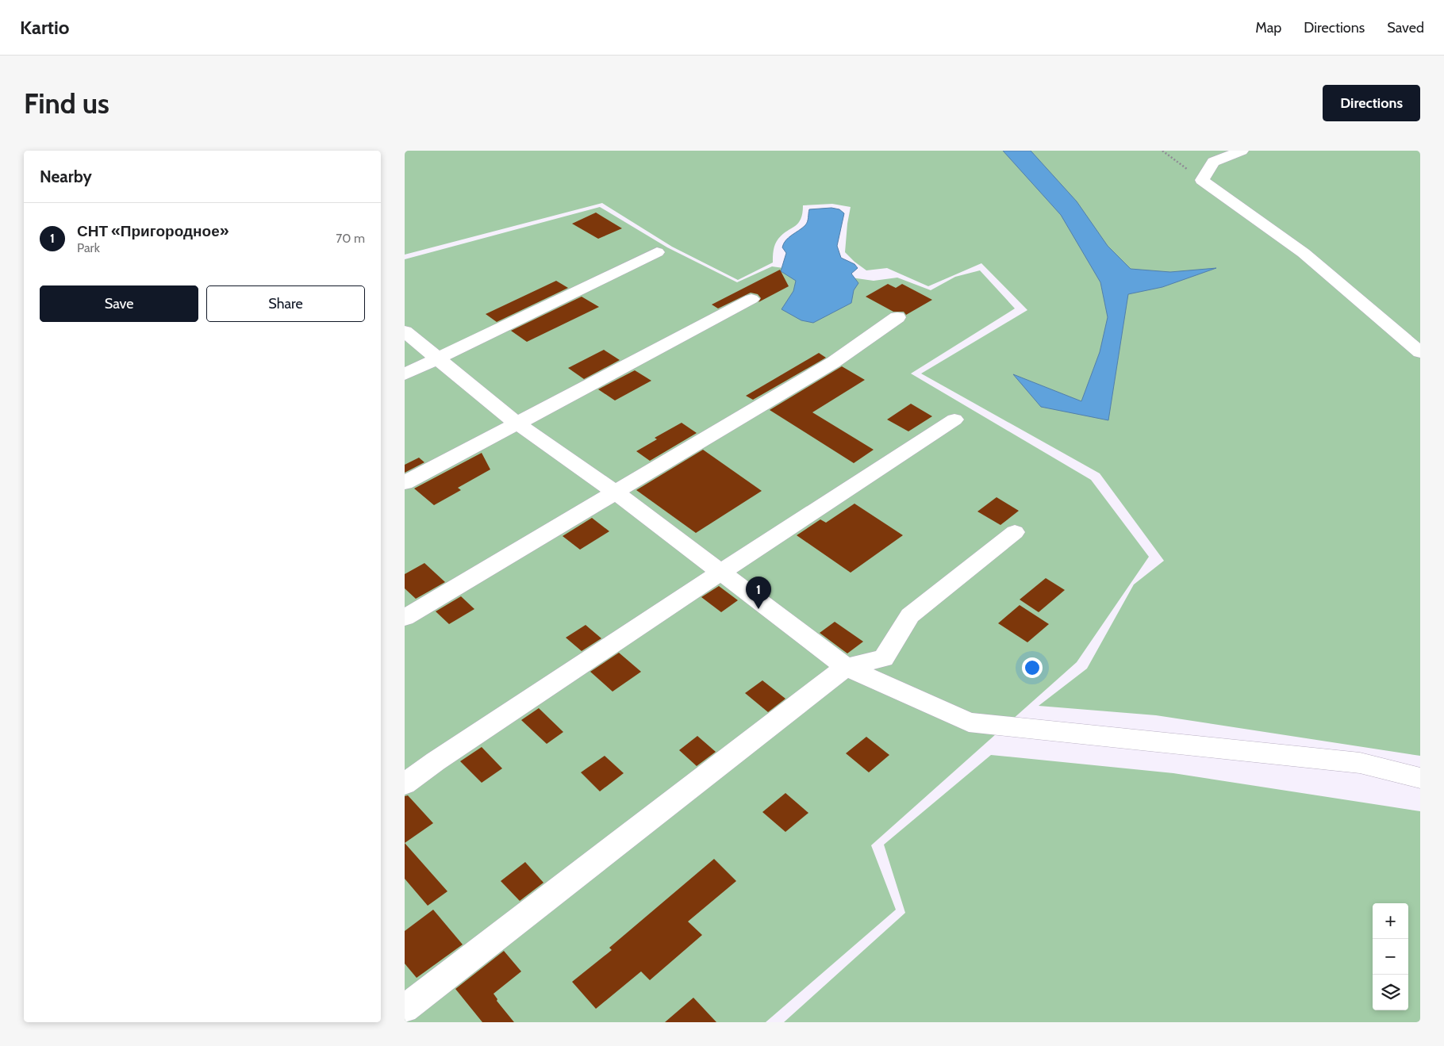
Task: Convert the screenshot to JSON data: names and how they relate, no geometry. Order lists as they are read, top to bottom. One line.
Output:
{"page":{"header":"Kartio","nav":["Map","Directions","Saved"],"buttons":["Directions",["Save","Share"]],"title":"Find us","heading":"Nearby","list":[{"mark":"1","name":"СНТ «Пригородное»","note":"Park","value":"70 m"}],"pins":"1","map_buttons":["+","−"]}}
